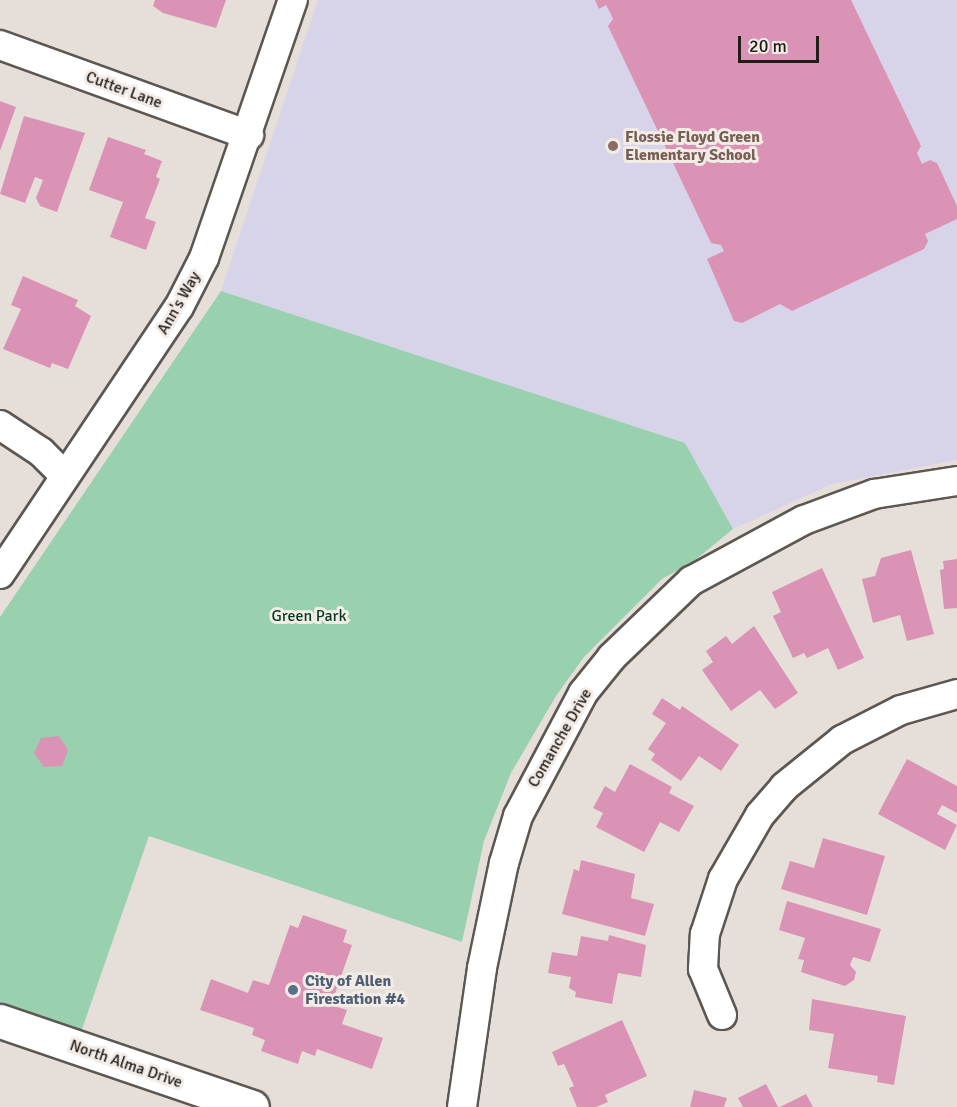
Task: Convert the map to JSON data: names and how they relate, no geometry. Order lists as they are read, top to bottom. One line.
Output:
{"streets":{"main road":["North Alma Drive"],"street":["Cutter Lane","Ann's Way","Comanche Drive"]},"crossings":[["Cutter Lane","Ann's Way"]],"parks":["Green Park"],"places":["Flossie Floyd Green Elementary School","City of Allen Firestation #4"],"scale_bar":"20 m"}
